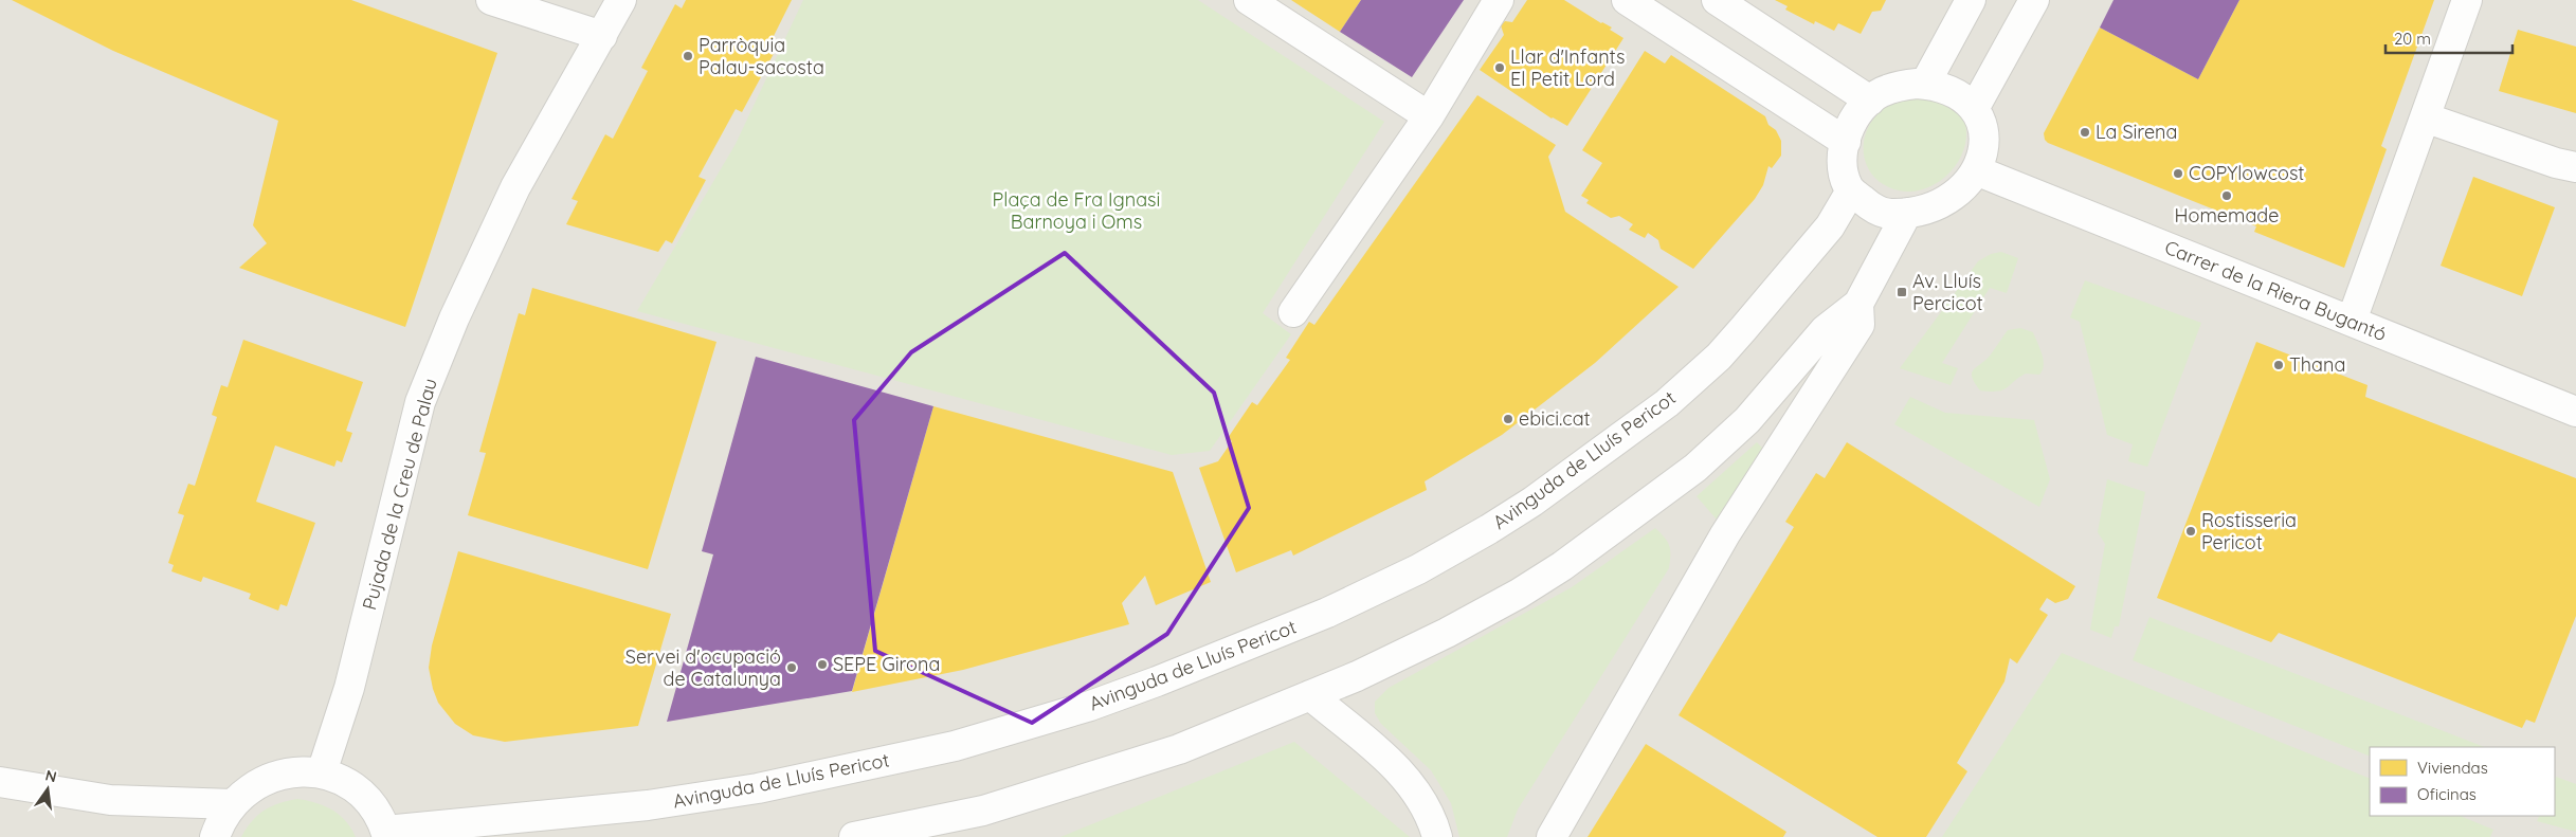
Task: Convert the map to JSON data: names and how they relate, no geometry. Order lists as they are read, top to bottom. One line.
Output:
{"streets":{"street":["Carrer de la Riera Bugantó","Avinguda de Lluís Pericot","Pujada de la Creu de Palau"]},"crossings":[["Carrer de la Riera Bugantó","Avinguda de Lluís Pericot"]],"parks":["Plaça de Fra Ignasi Barnoya i Oms"],"places":{"other":["Parròquia Palau-sacosta","Llar d'Infants El Petit Lord","La Sirena","COPYlowcost","Homemade","Thana","ebici.cat","Rostisseria Pericot","SEPE Girona","Servei d'ocupació de Catalunya"],"transit":["Av. Lluís Percicot"]},"legend":["Viviendas","Oficinas"],"scale_bar":"20 m","north":"top"}
